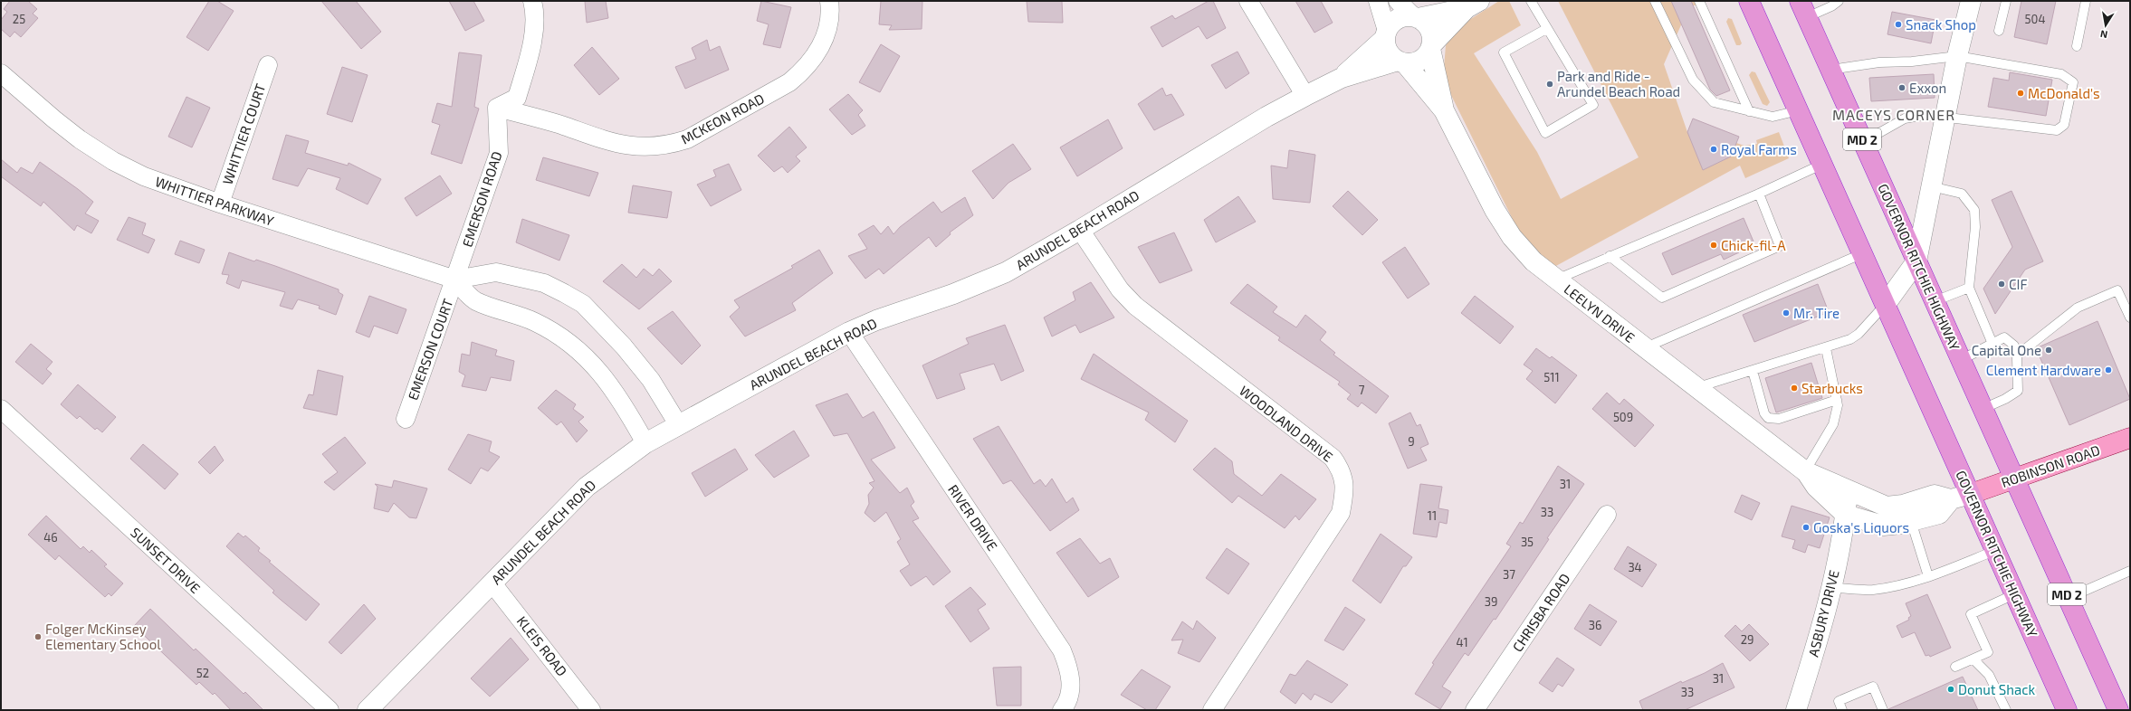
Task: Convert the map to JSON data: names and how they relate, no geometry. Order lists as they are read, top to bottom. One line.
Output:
{"streets":{"highway":["MD 2","GOVERNOR RITCHIE HIGHWAY"],"main road":["ROBINSON ROAD"],"street":["MCKEON ROAD","WHITTIER COURT","EMERSON ROAD","WHITTIER PARKWAY","ARUNDEL BEACH ROAD","LEELYN DRIVE","EMERSON COURT","WOODLAND DRIVE","RIVER DRIVE","SUNSET DRIVE","CHRISBA ROAD","ASBURY DRIVE","KLEIS ROAD"]},"crossings":[["MCKEON ROAD","EMERSON ROAD"],["WHITTIER COURT","WHITTIER PARKWAY"],["EMERSON ROAD","WHITTIER PARKWAY"],["EMERSON ROAD","EMERSON COURT"],["WHITTIER PARKWAY","ARUNDEL BEACH ROAD"],["WHITTIER PARKWAY","EMERSON COURT"],["ARUNDEL BEACH ROAD","LEELYN DRIVE"],["ARUNDEL BEACH ROAD","WOODLAND DRIVE"],["ARUNDEL BEACH ROAD","RIVER DRIVE"],["ARUNDEL BEACH ROAD","KLEIS ROAD"],["GOVERNOR RITCHIE HIGHWAY","ROBINSON ROAD"],["LEELYN DRIVE","ASBURY DRIVE"]],"districts":["MACEYS CORNER"],"places":["Snack Shop","Park and Ride - Arundel Beach Road","Exxon","McDonald's","Royal Farms","Chick-fil-A","CIF","Mr. Tire","Capital One","Clement Hardware","Starbucks","Goska's Liquors","Folger McKinsey Elementary School","Donut Shack"],"house_numbers":["25","504","511","7","509","9","31","33","11","46","35","34","37","39","36","29","41","52","31","33"],"north":"bottom"}
